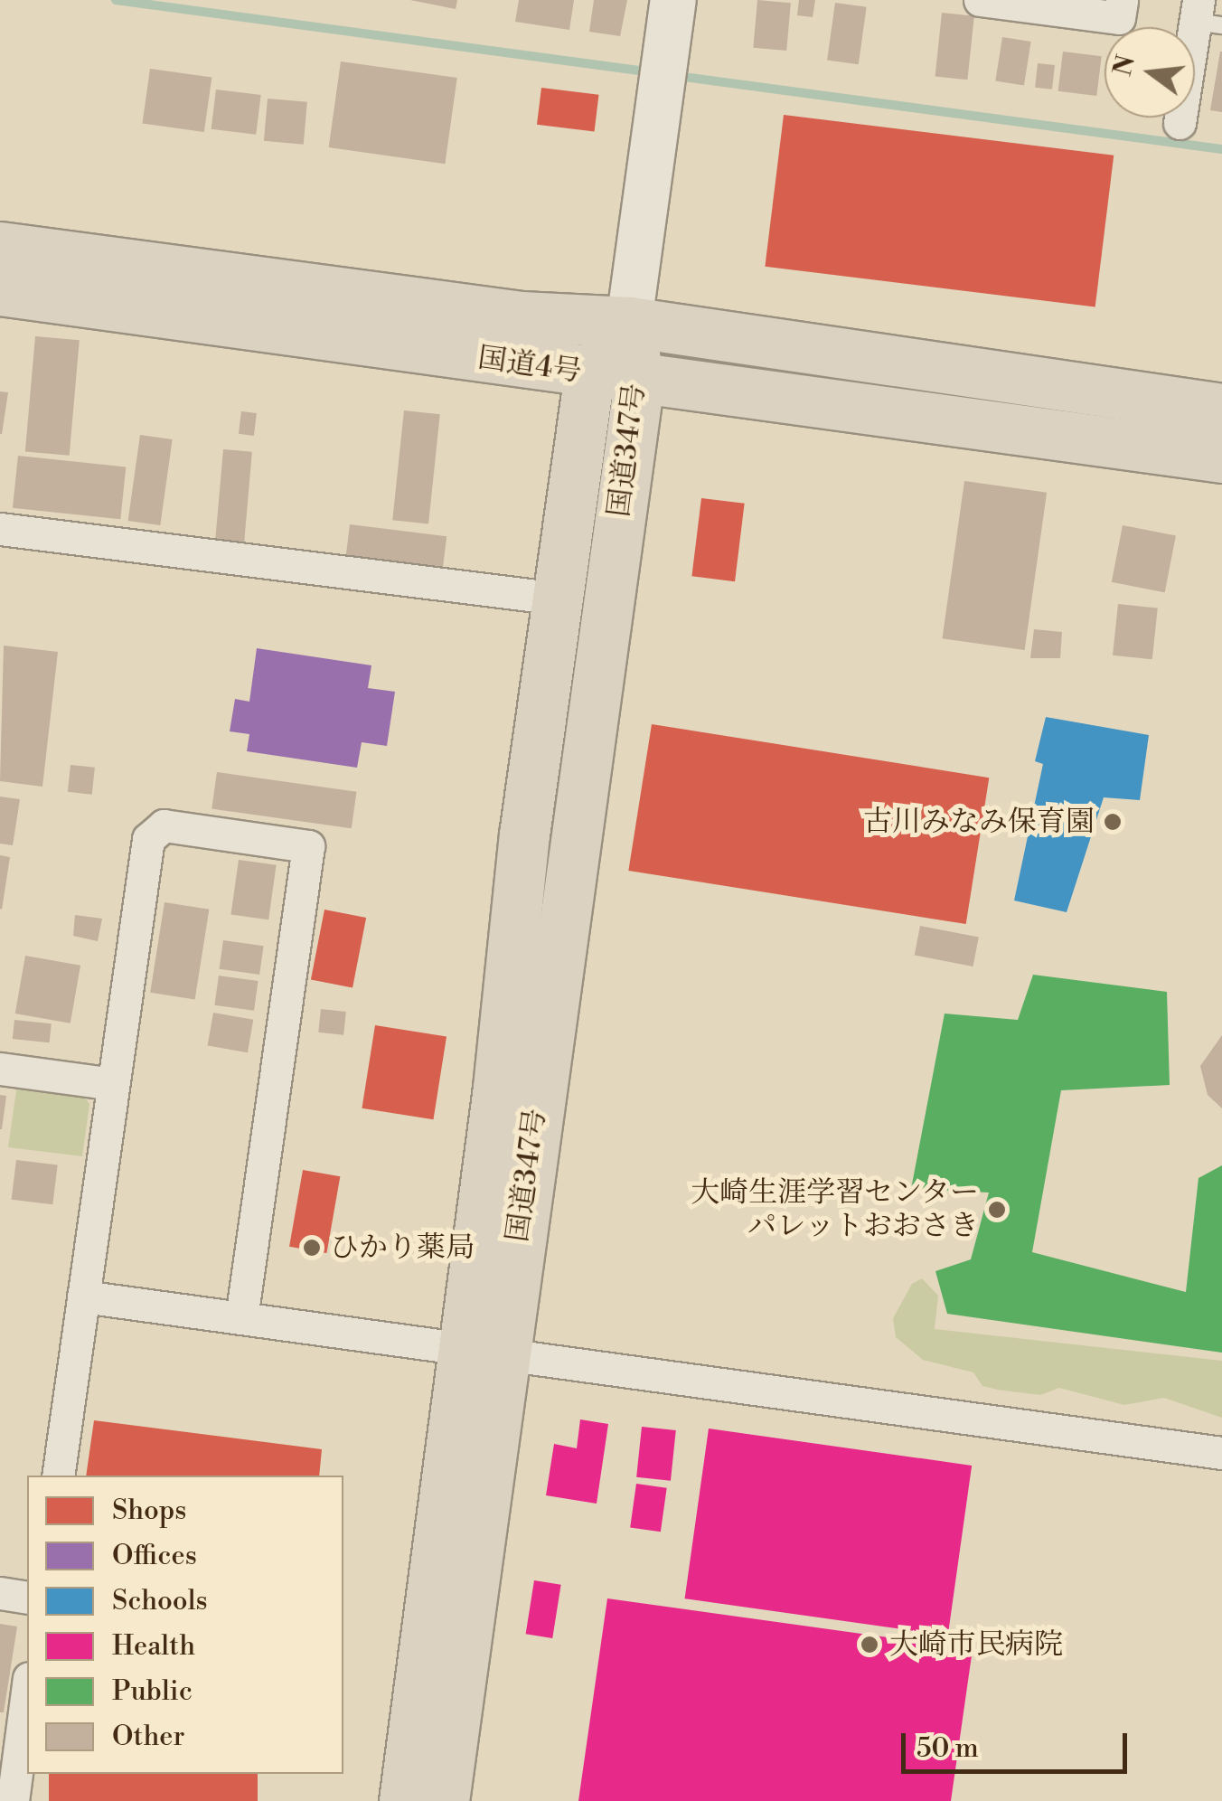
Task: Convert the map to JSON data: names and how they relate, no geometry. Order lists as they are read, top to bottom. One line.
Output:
{"streets":{"highway":["国道4号","国道347号"]},"crossings":[["国道4号","国道347号"]],"places":["古川みなみ保育園","大崎生涯学習センター パレットおおさき","ひかり薬局","大崎市民病院"],"legend":["Shops","Offices","Schools","Health","Public","Other"],"scale_bar":"50 m","north":"left"}
